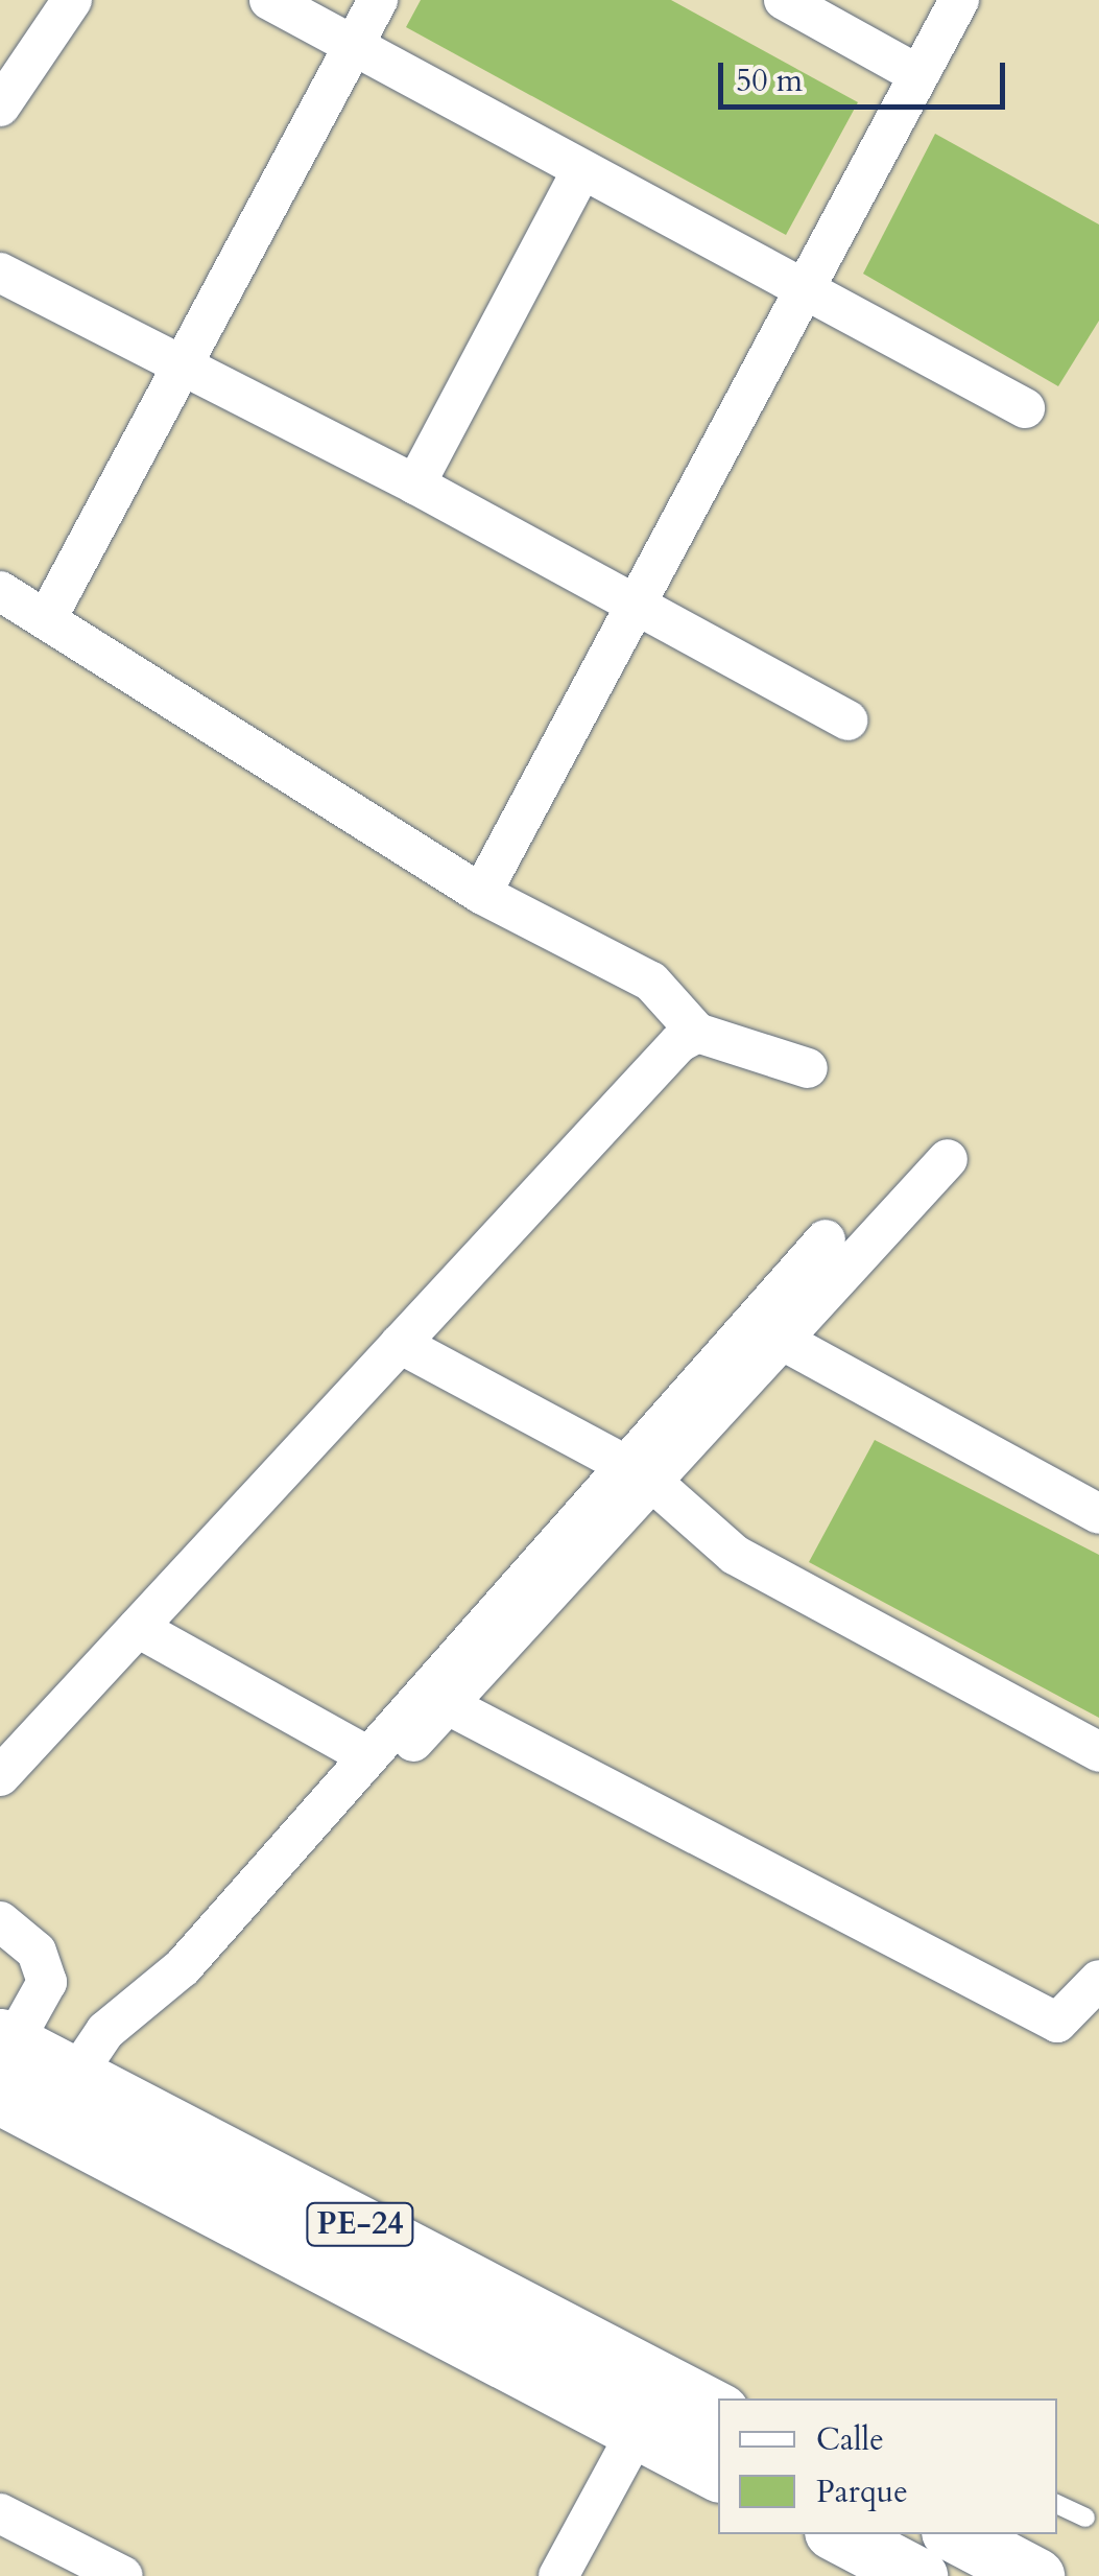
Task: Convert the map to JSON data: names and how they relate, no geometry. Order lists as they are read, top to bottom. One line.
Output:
{"streets":{"highway":["PE-24"]},"legend":["Calle","Parque"],"scale_bar":"50 m"}
